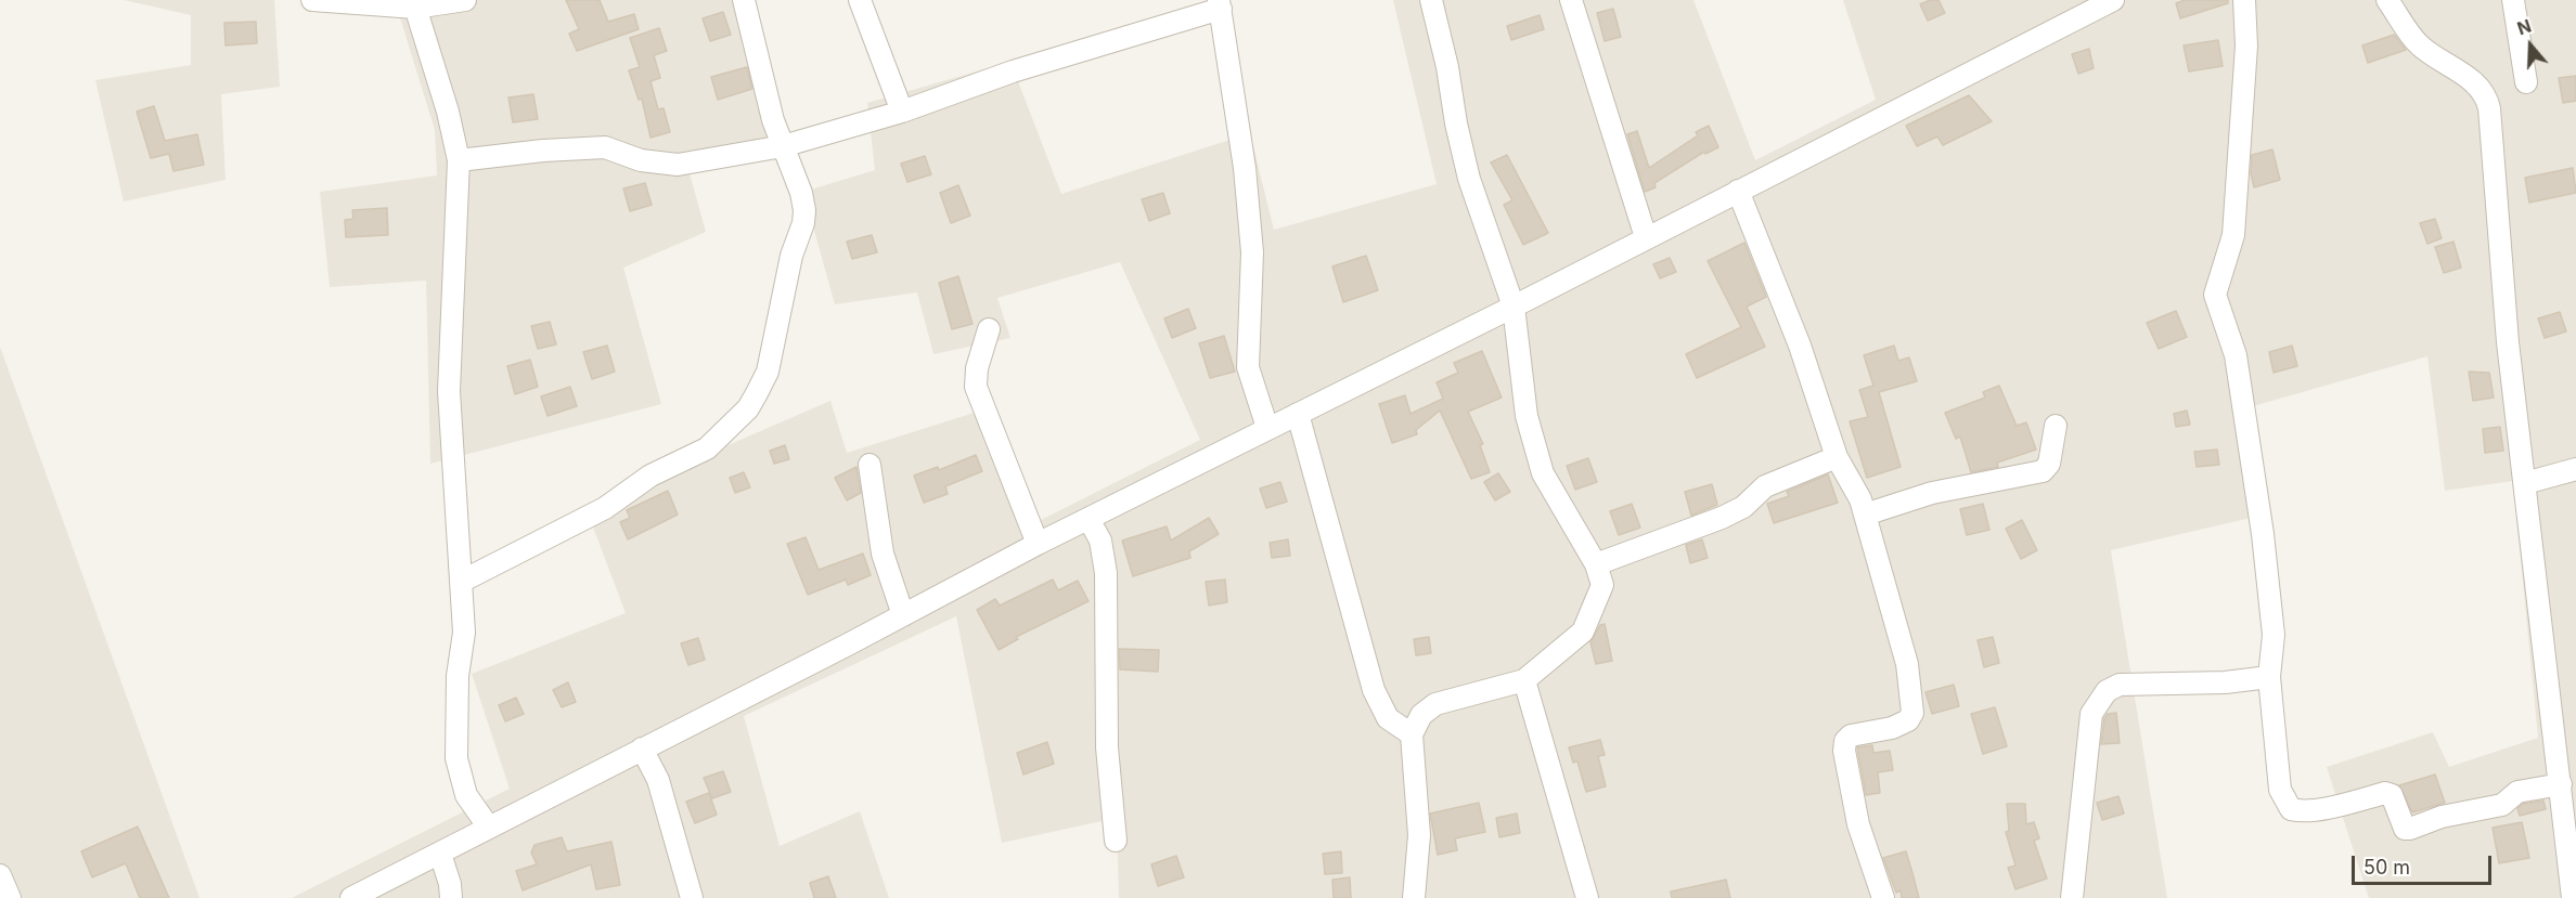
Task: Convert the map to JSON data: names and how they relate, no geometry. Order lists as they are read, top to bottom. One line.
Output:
{"scale_bar":"50 m","north":"top"}
